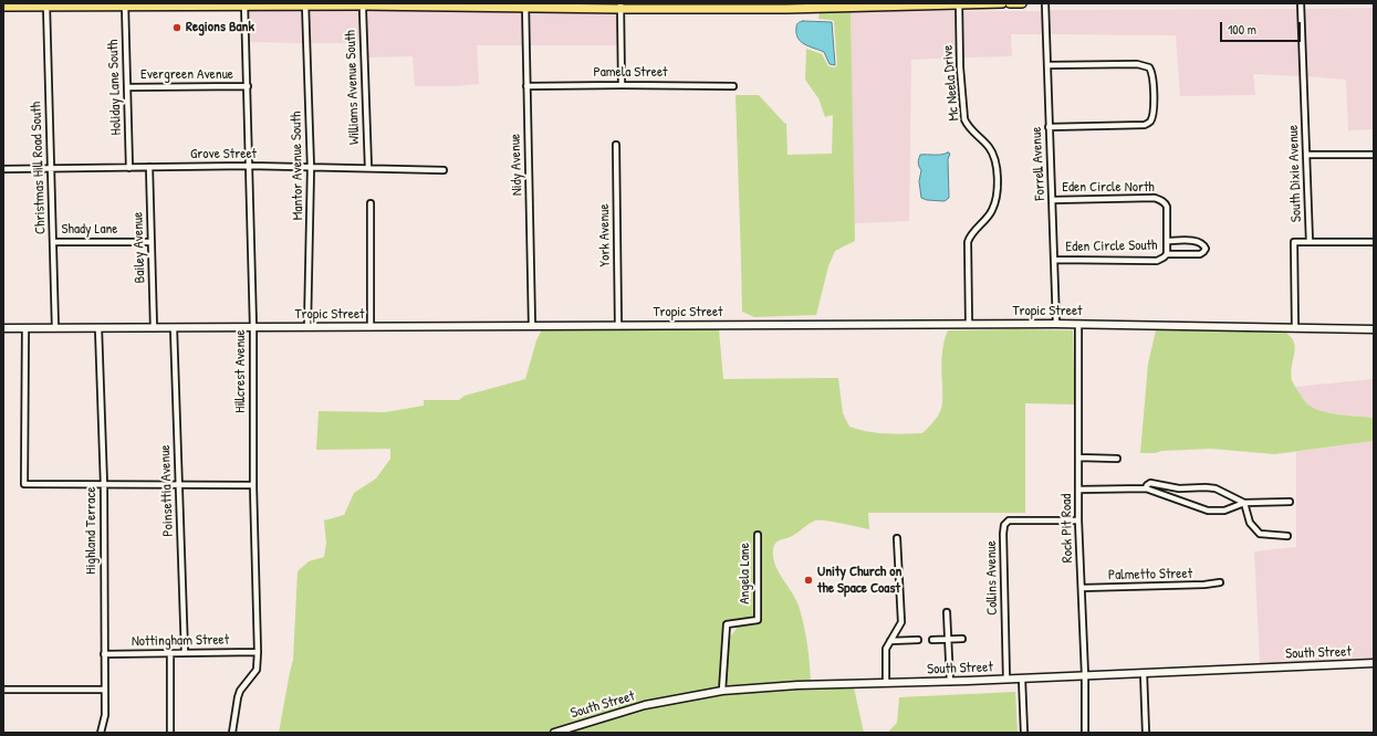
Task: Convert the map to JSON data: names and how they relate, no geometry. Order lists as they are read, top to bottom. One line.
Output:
{"streets":{"street":["Pamela Street","Evergreen Avenue","Mc Neela Drive","Holiday Lane South","Williams Avenue South","Grove Street","Forrell Avenue","Nidy Avenue","Mantor Avenue South","Christmas Hill Road South","South Dixie Avenue","Eden Circle North","Shady Lane","York Avenue","Eden Circle South","Bailey Avenue","Tropic Street","Hillcrest Avenue","Poinsettia Avenue","Rock Pit Road","Highland Terrace","Angela Lane","Palmetto Street","Collins Avenue","Nottingham Street","South Street"]},"crossings":[["Pamela Street","Nidy Avenue"],["Evergreen Avenue","Holiday Lane South"],["Evergreen Avenue","Hillcrest Avenue"],["Mc Neela Drive","Tropic Street"],["Holiday Lane South","Grove Street"],["Williams Avenue South","Grove Street"],["Grove Street","Mantor Avenue South"],["Grove Street","Christmas Hill Road South"],["Grove Street","Bailey Avenue"],["Grove Street","Hillcrest Avenue"],["Forrell Avenue","Eden Circle North"],["Forrell Avenue","Eden Circle South"],["Forrell Avenue","Tropic Street"],["Nidy Avenue","Tropic Street"],["Mantor Avenue South","Tropic Street"],["Christmas Hill Road South","Shady Lane"],["Christmas Hill Road South","Tropic Street"],["South Dixie Avenue","Tropic Street"],["Eden Circle North","Eden Circle South"],["Shady Lane","Bailey Avenue"],["York Avenue","Tropic Street"],["Bailey Avenue","Tropic Street"],["Tropic Street","Hillcrest Avenue"],["Tropic Street","Poinsettia Avenue"],["Tropic Street","Rock Pit Road"],["Tropic Street","Highland Terrace"],["Hillcrest Avenue","Nottingham Street"],["Poinsettia Avenue","Nottingham Street"],["Rock Pit Road","Palmetto Street"],["Rock Pit Road","Collins Avenue"],["Rock Pit Road","South Street"],["Highland Terrace","Nottingham Street"],["Angela Lane","South Street"],["Collins Avenue","South Street"]],"places":["Regions Bank","Unity Church on the Space Coast"],"scale_bar":"100 m"}
